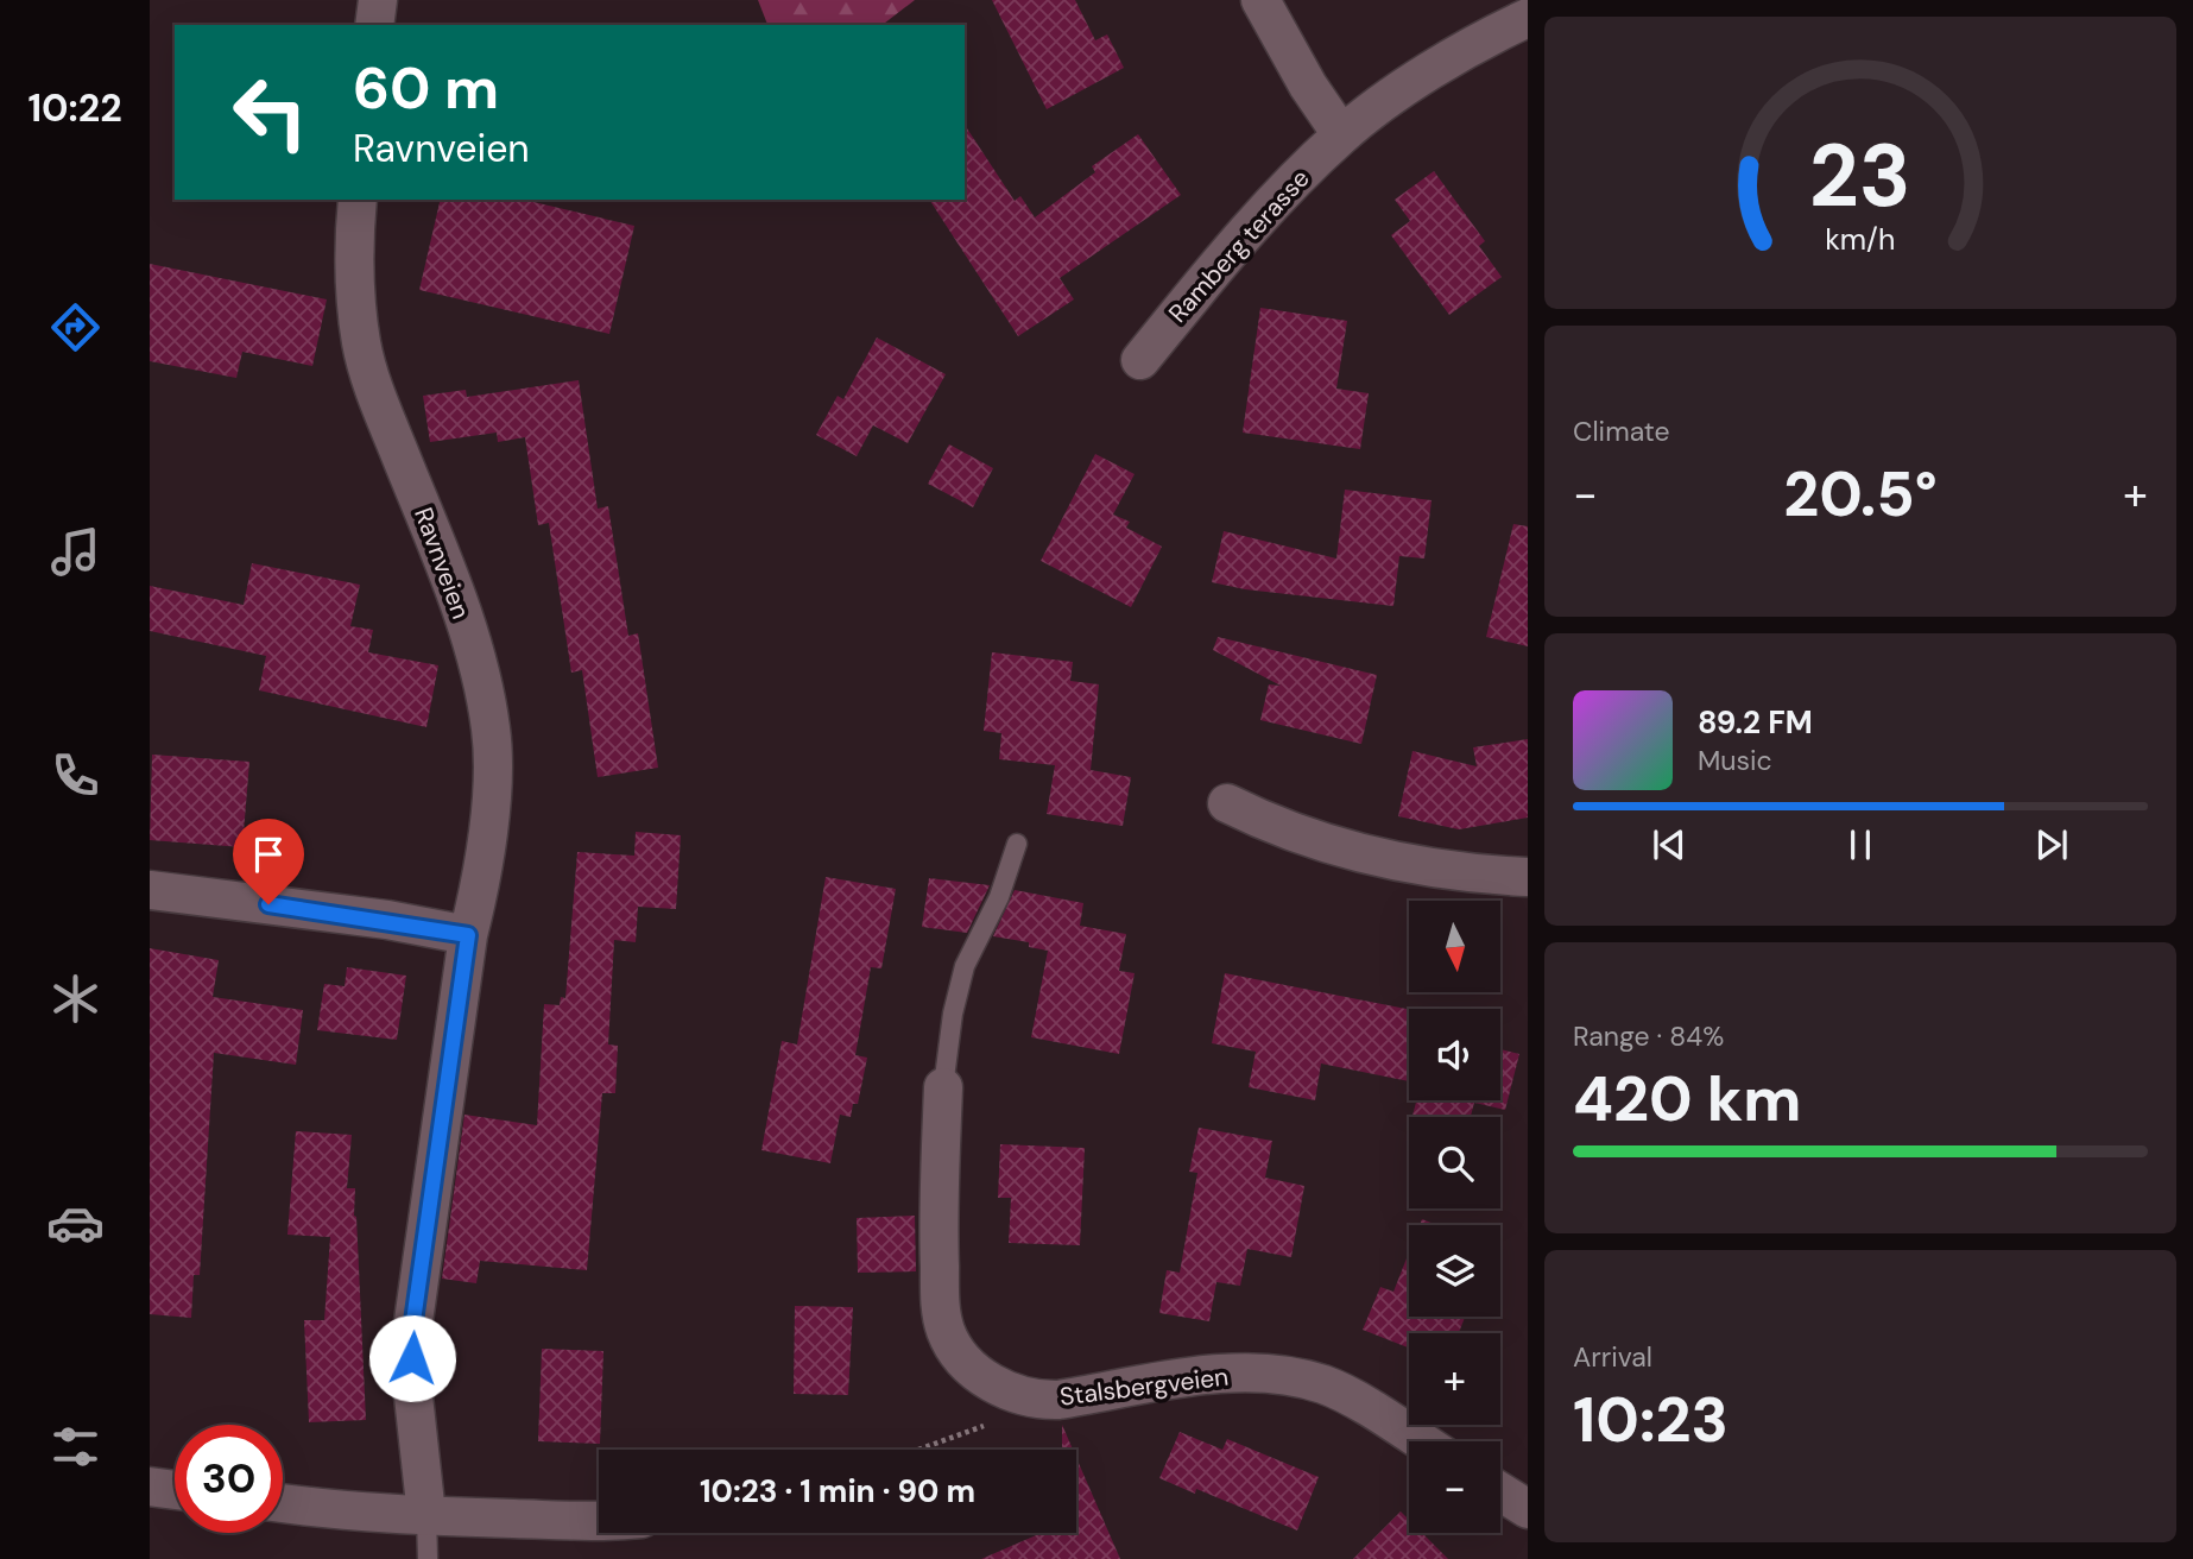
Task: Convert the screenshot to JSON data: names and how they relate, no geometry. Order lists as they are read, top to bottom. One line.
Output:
{"streets":{"street":["Ramberg terasse","Ravnveien","Stalsbergveien"]},"north":"bottom","page":{"tabs":"10:22","turn":["60 m","Ravnveien"],"tile":["Climate",["Range · 84%","420 km"],["Arrival","10:23"]],"heat":["−","20.5°","+"],"song":["89.2 FM","Music"],"map_buttons":["+","−"],"limit":"30","trip":"10:23 · 1 min · 90 m","gauge":["23","km/h"]}}
